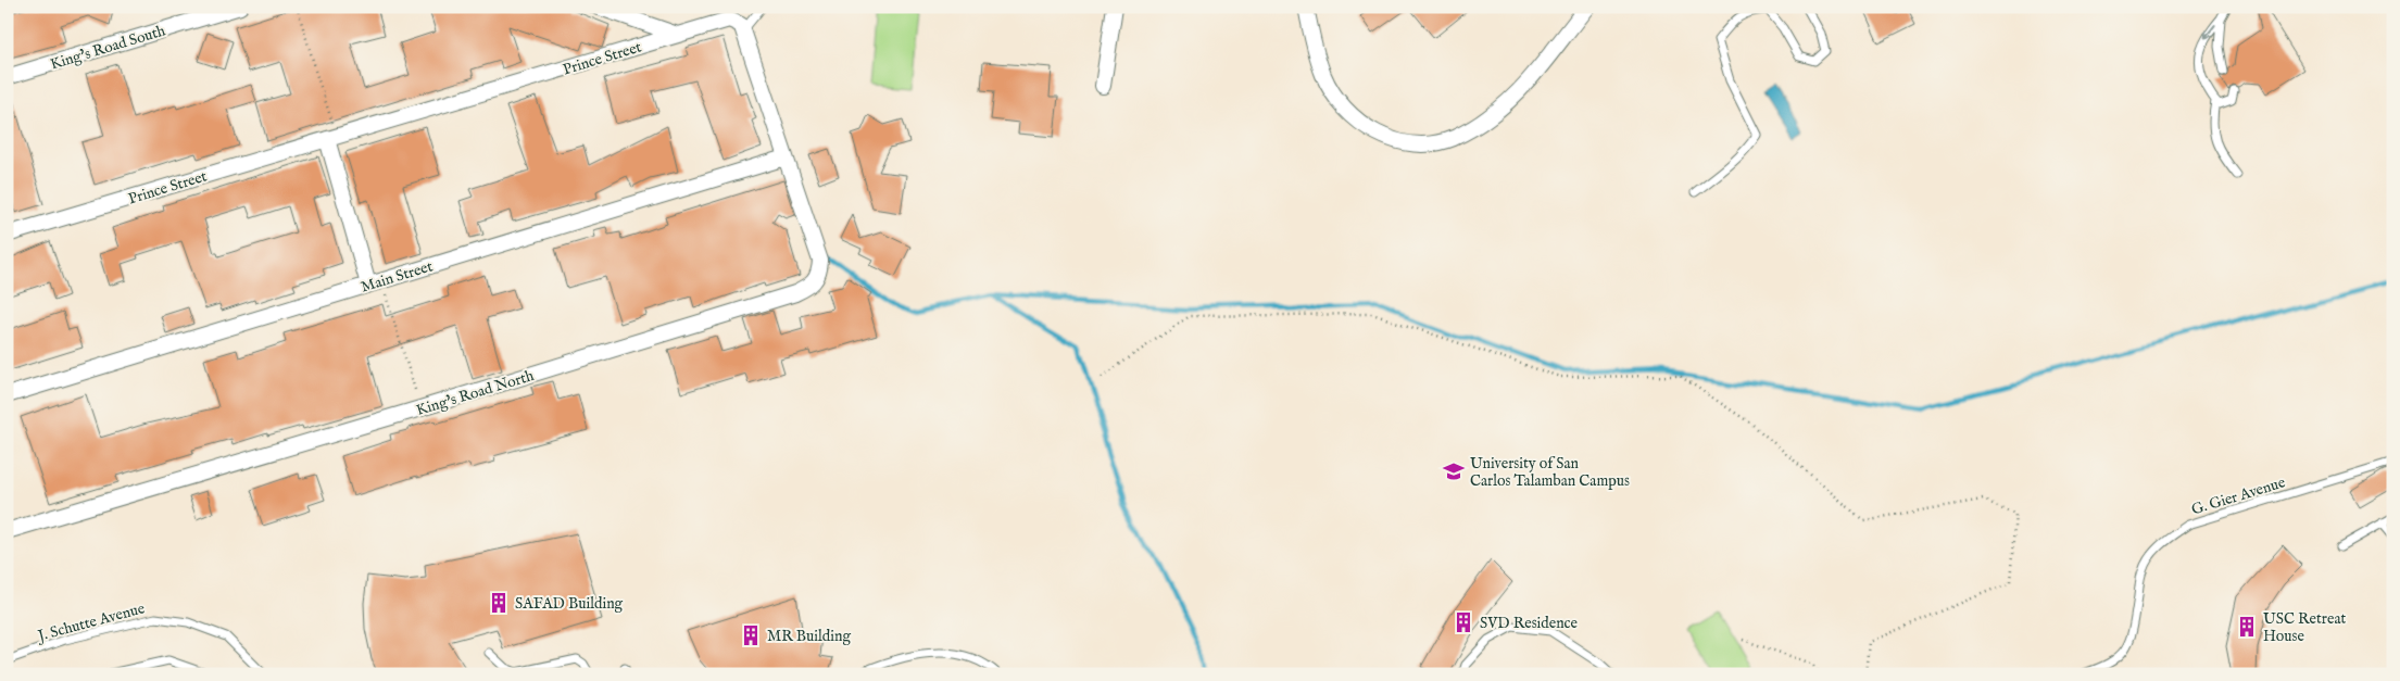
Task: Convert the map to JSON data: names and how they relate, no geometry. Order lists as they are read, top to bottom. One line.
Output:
{"streets":{"street":["King's Road South","Prince Street","Main Street","King's Road North"],"lane":["G. Gier Avenue","J. Schutte Avenue"]},"crossings":[["Main Street","King's Road North"]],"places":{"school or university":["University of San Carlos Talamban Campus"],"building":["SAFAD Building","SVD Residence","USC Retreat House","MR Building"]}}
